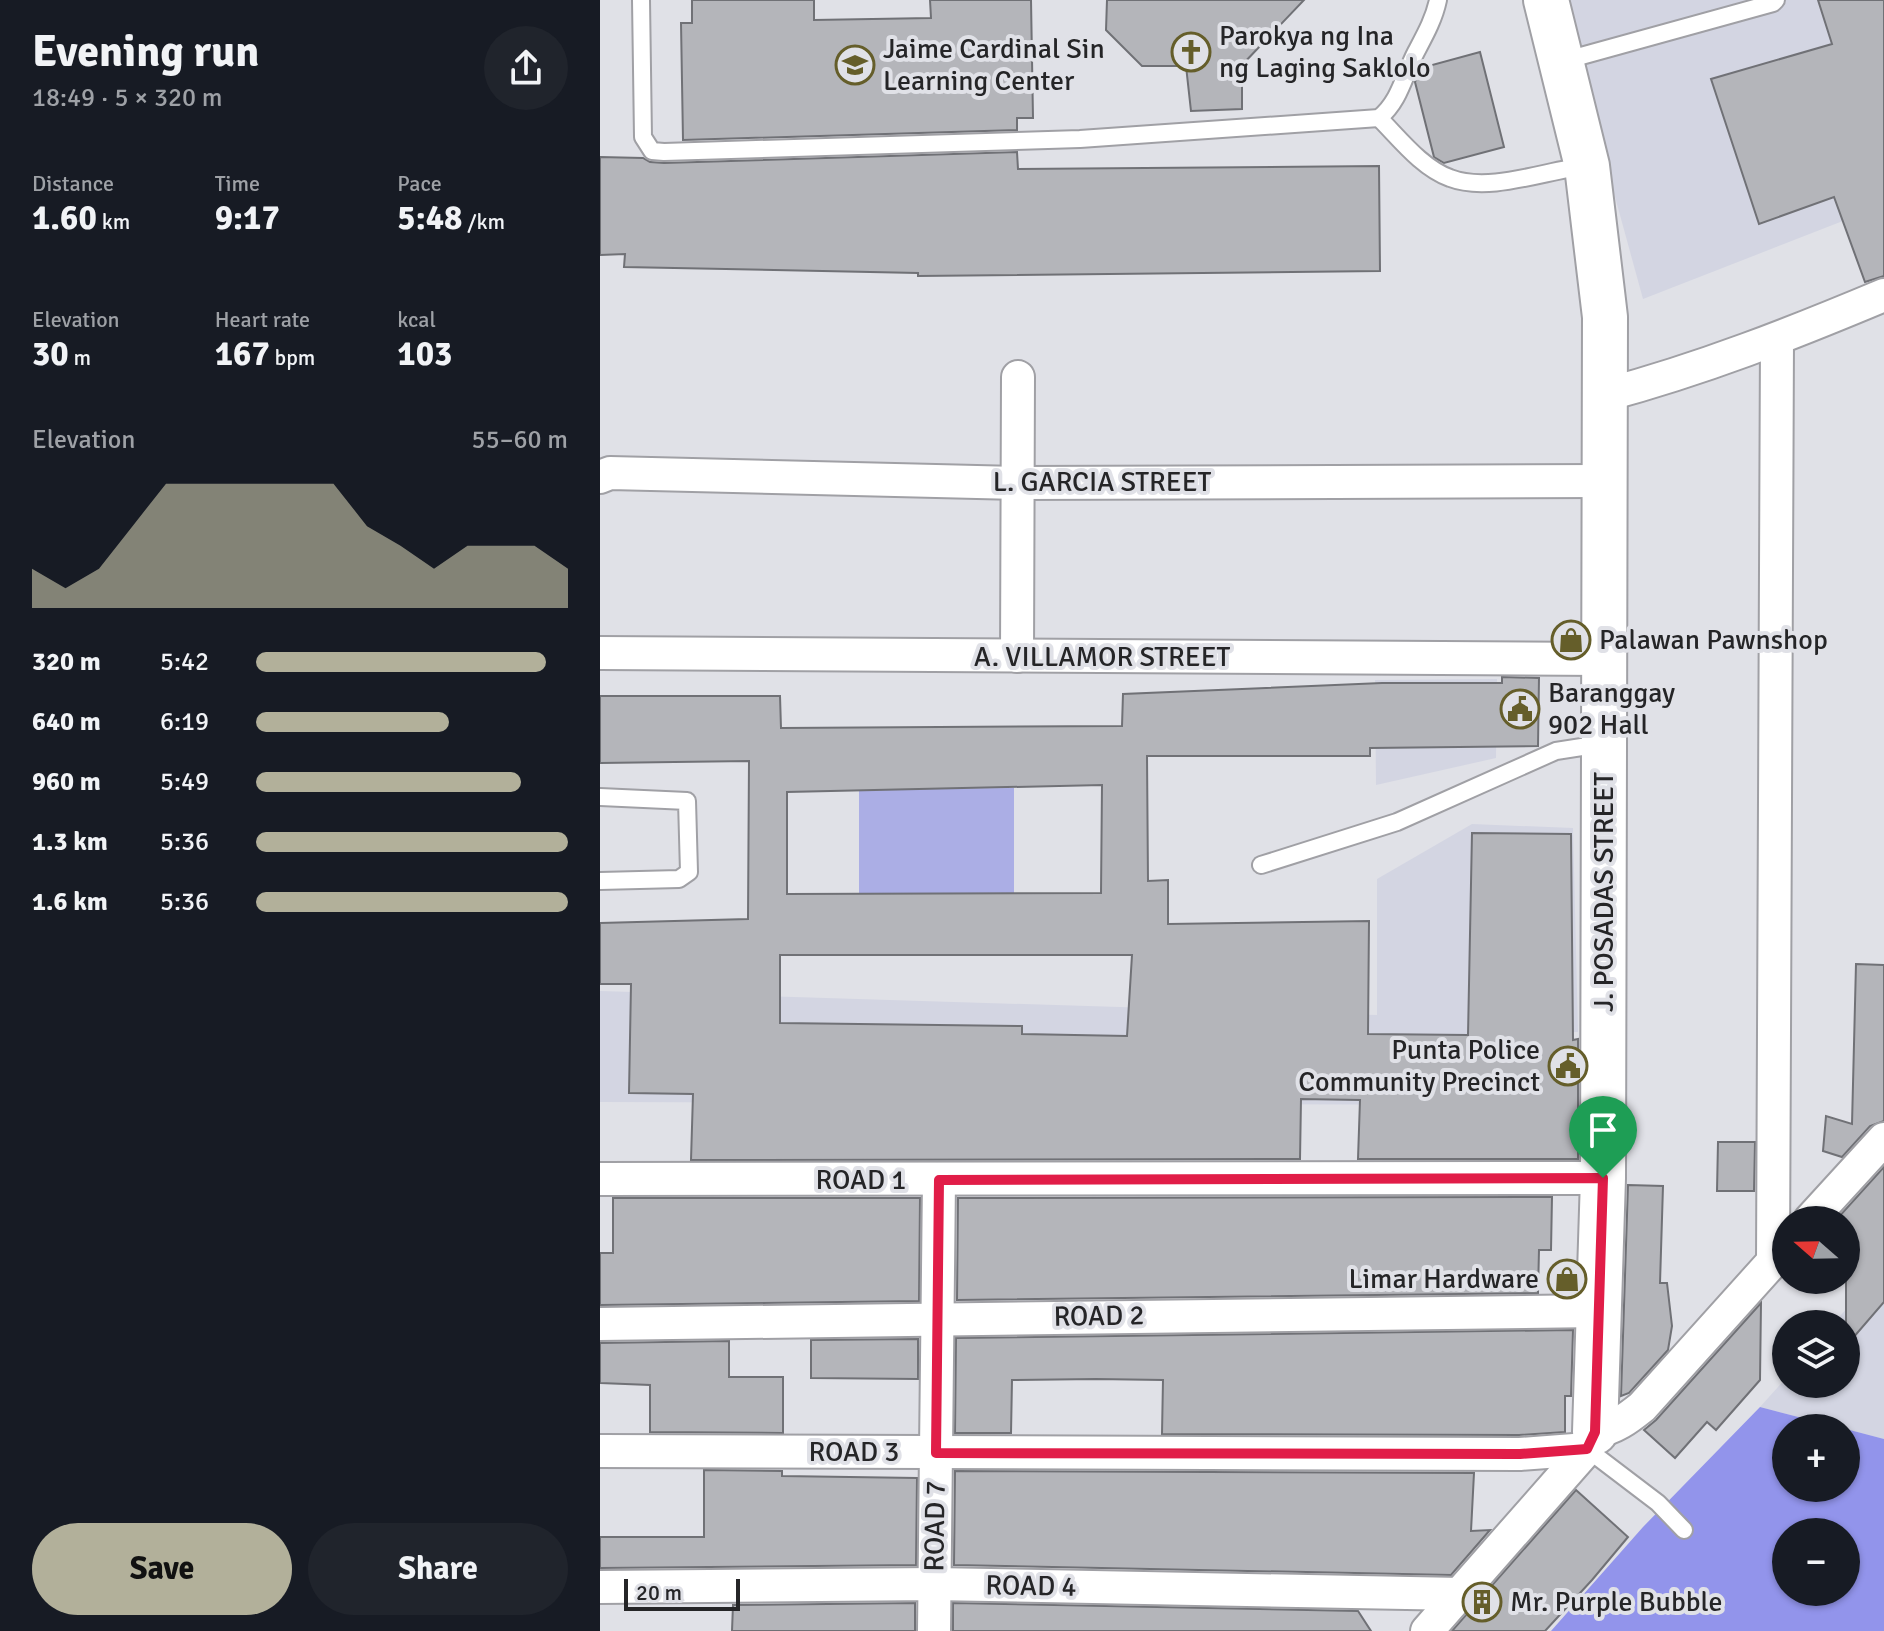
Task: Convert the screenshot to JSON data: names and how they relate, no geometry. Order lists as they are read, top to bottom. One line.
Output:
{"streets":{"street":["L. GARCIA STREET","A. VILLAMOR STREET","J. POSADAS STREET","ROAD 1","ROAD 2","ROAD 3","ROAD 7","ROAD 4"]},"crossings":[["L. GARCIA STREET","J. POSADAS STREET"],["A. VILLAMOR STREET","J. POSADAS STREET"],["J. POSADAS STREET","ROAD 1"],["J. POSADAS STREET","ROAD 2"],["J. POSADAS STREET","ROAD 3"],["ROAD 1","ROAD 7"],["ROAD 2","ROAD 7"],["ROAD 3","ROAD 7"],["ROAD 7","ROAD 4"]],"places":{"church":["Parokya ng Ina ng Laging Saklolo"],"school or university":["Jaime Cardinal Sin Learning Center"],"shop":["Palawan Pawnshop","Limar Hardware"],"public building":["Baranggay 902 Hall","Punta Police Community Precinct"],"building":["Mr. Purple Bubble"]},"scale_bar":"20 m","north":"left","page":{"heading":["Evening run","18:49 · 5 × 320 m"],"stats":[["Distance","1.60 km"],["Time","9:17"],["Pace","5:48 /km"],["Elevation","30 m"],["Heart rate","167 bpm"],["kcal","103"]],"chart":["Elevation","55–60 m"],"list":[{"name":"320 m","note":"5:42"},{"name":"640 m","note":"6:19"},{"name":"960 m","note":"5:49"},{"name":"1.3 km","note":"5:36"},{"name":"1.6 km","note":"5:36"}],"map_buttons":["+","−"],"buttons":["Save","Share"],"scale":"20 m"}}
